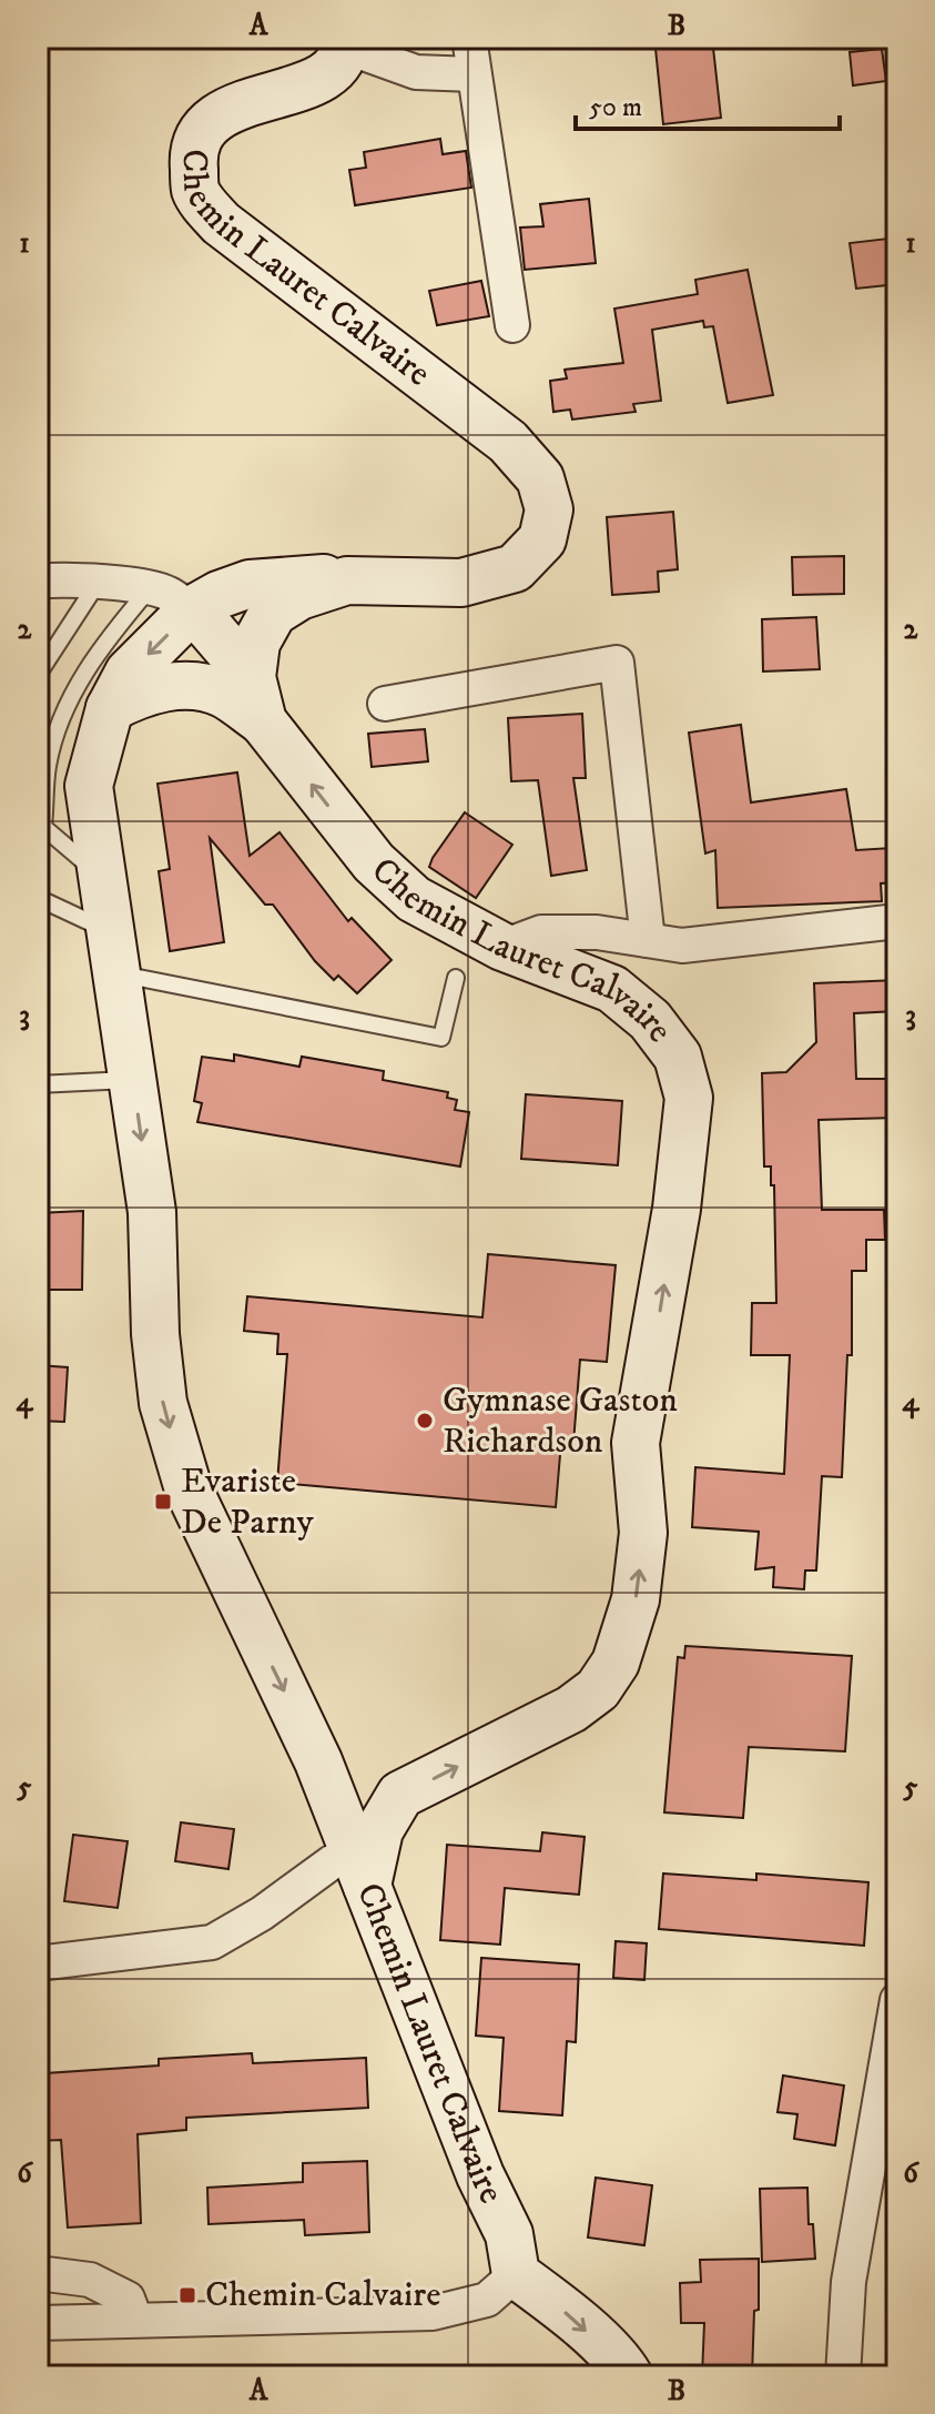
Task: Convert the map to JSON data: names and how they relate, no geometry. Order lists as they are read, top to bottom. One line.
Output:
{"streets":{"main road":["Chemin Lauret Calvaire"]},"places":{"other":["Gymnase Gaston Richardson"],"transit":["Evariste De Parny","Chemin Calvaire"]},"scale_bar":"50 m","grid":{"columns":["A","B"],"rows":["1","2","3","4","5","6"]}}
